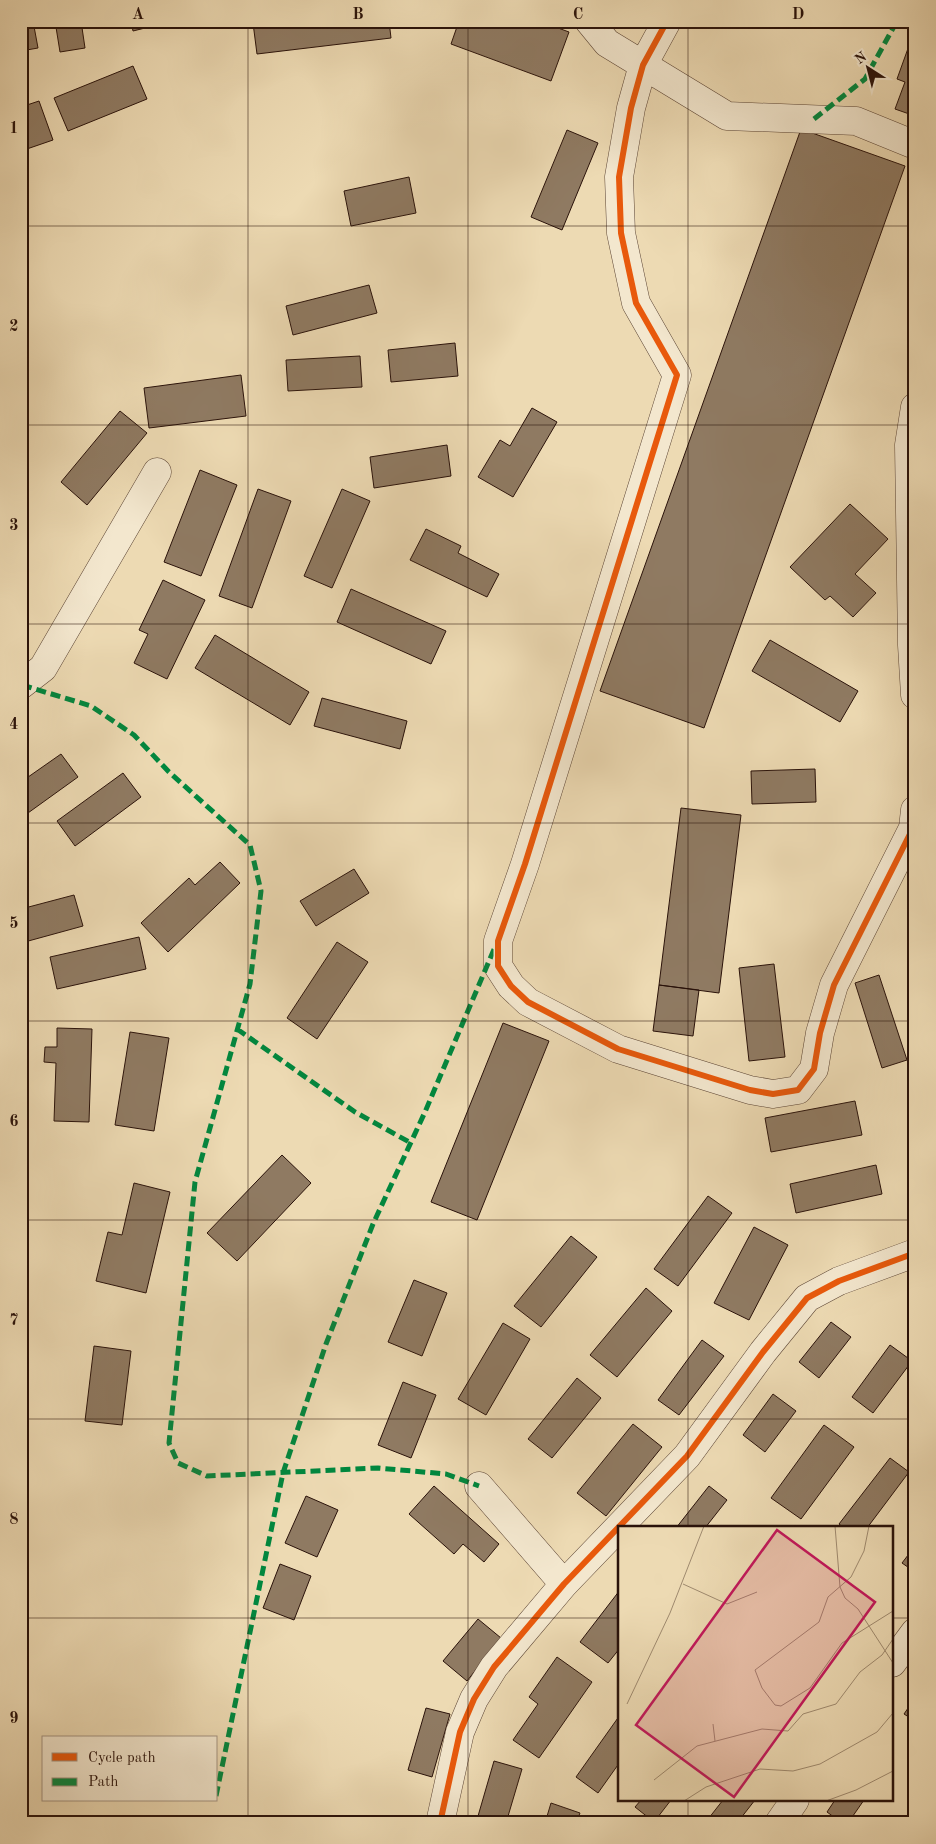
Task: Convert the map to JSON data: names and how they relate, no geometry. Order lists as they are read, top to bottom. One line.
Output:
{"legend":["Cycle path","Path"],"north":"top left","grid":{"columns":["A","B","C","D"],"rows":["1","2","3","4","5","6","7","8","9"]}}
